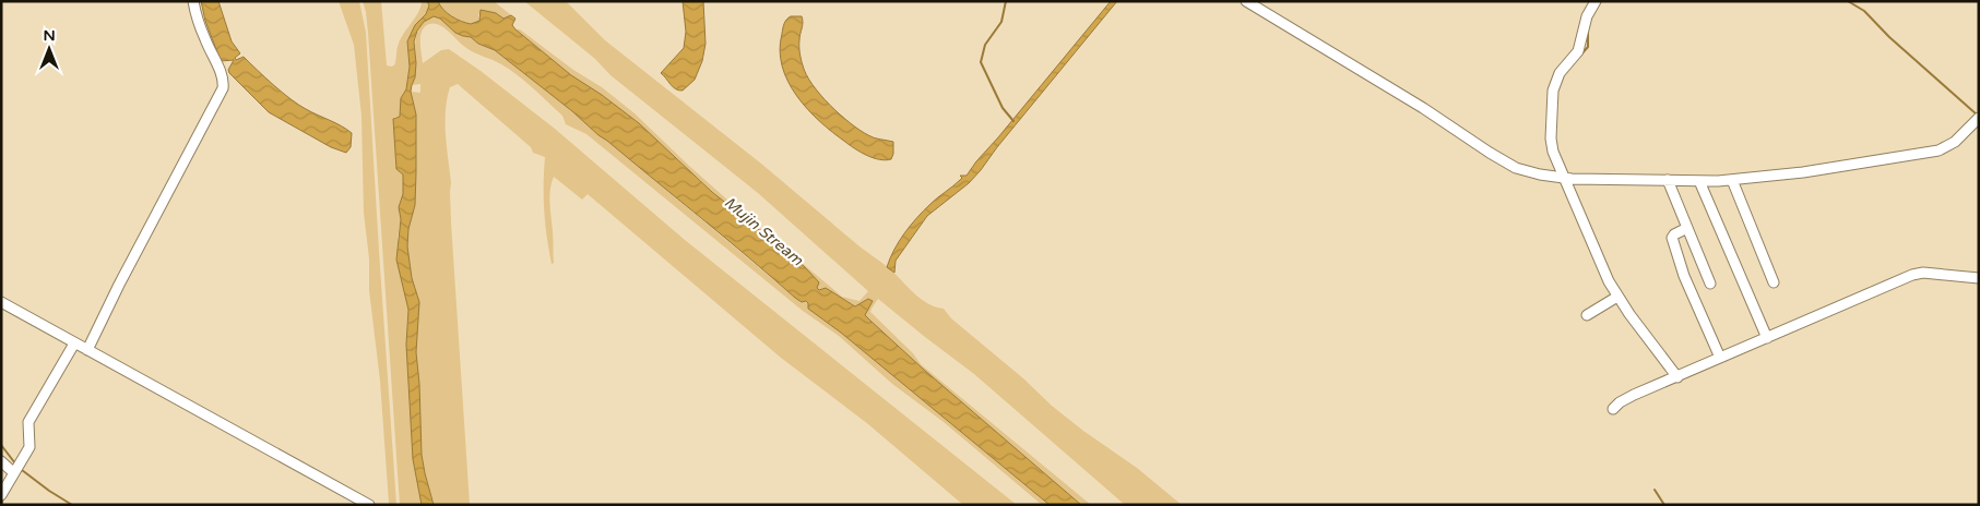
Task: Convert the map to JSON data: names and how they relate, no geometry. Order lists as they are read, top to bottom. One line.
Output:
{"water":["Mujin Stream"],"north":"top"}
